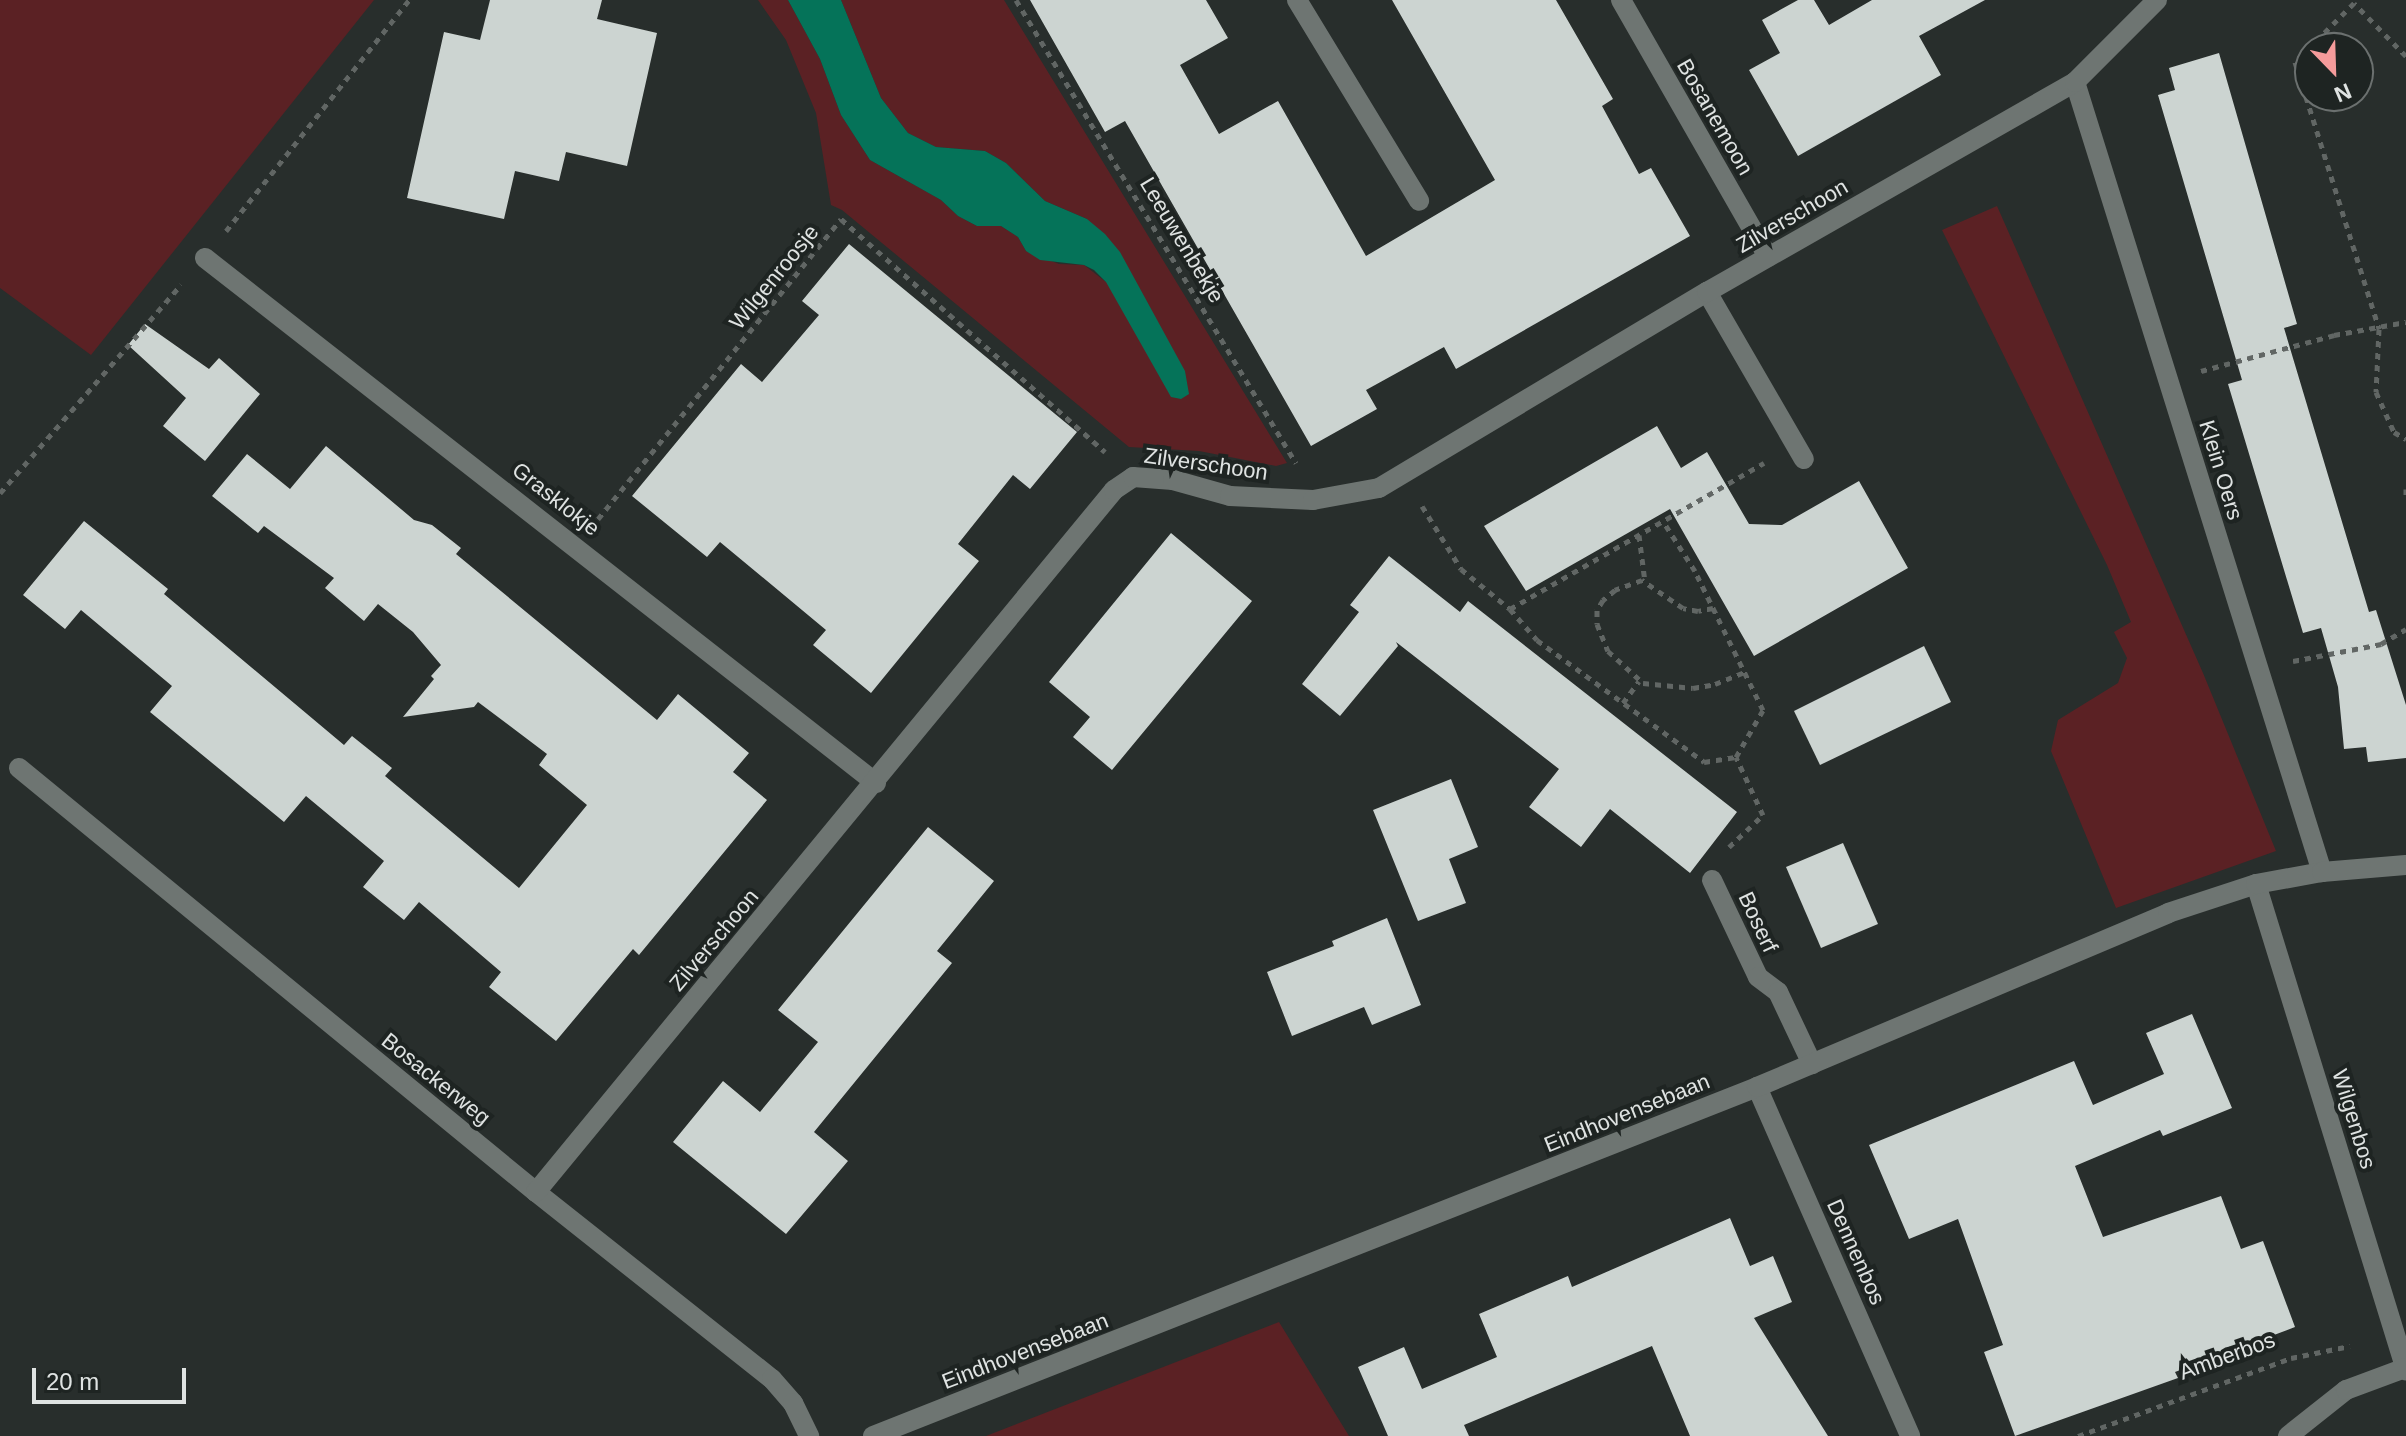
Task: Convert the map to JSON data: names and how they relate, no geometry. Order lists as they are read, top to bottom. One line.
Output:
{"streets":{"street":["Bosanemoon","Zilverschoon","Klein Oers","Grasklokje","Boserf","Bosackerweg","Eindhovensebaan","Wilgenbos","Dennenbos"],"path":["Leeuwenbekje","Wilgenroosje","Amberbos"]},"crossings":[["Bosanemoon","Zilverschoon"],["Zilverschoon","Leeuwenbekje"],["Zilverschoon","Wilgenroosje"],["Zilverschoon","Klein Oers"],["Zilverschoon","Grasklokje"],["Zilverschoon","Bosackerweg"],["Wilgenroosje","Grasklokje"],["Klein Oers","Eindhovensebaan"],["Boserf","Eindhovensebaan"],["Eindhovensebaan","Wilgenbos"],["Eindhovensebaan","Dennenbos"],["Wilgenbos","Amberbos"]],"scale_bar":"20 m","north":"bottom right"}
